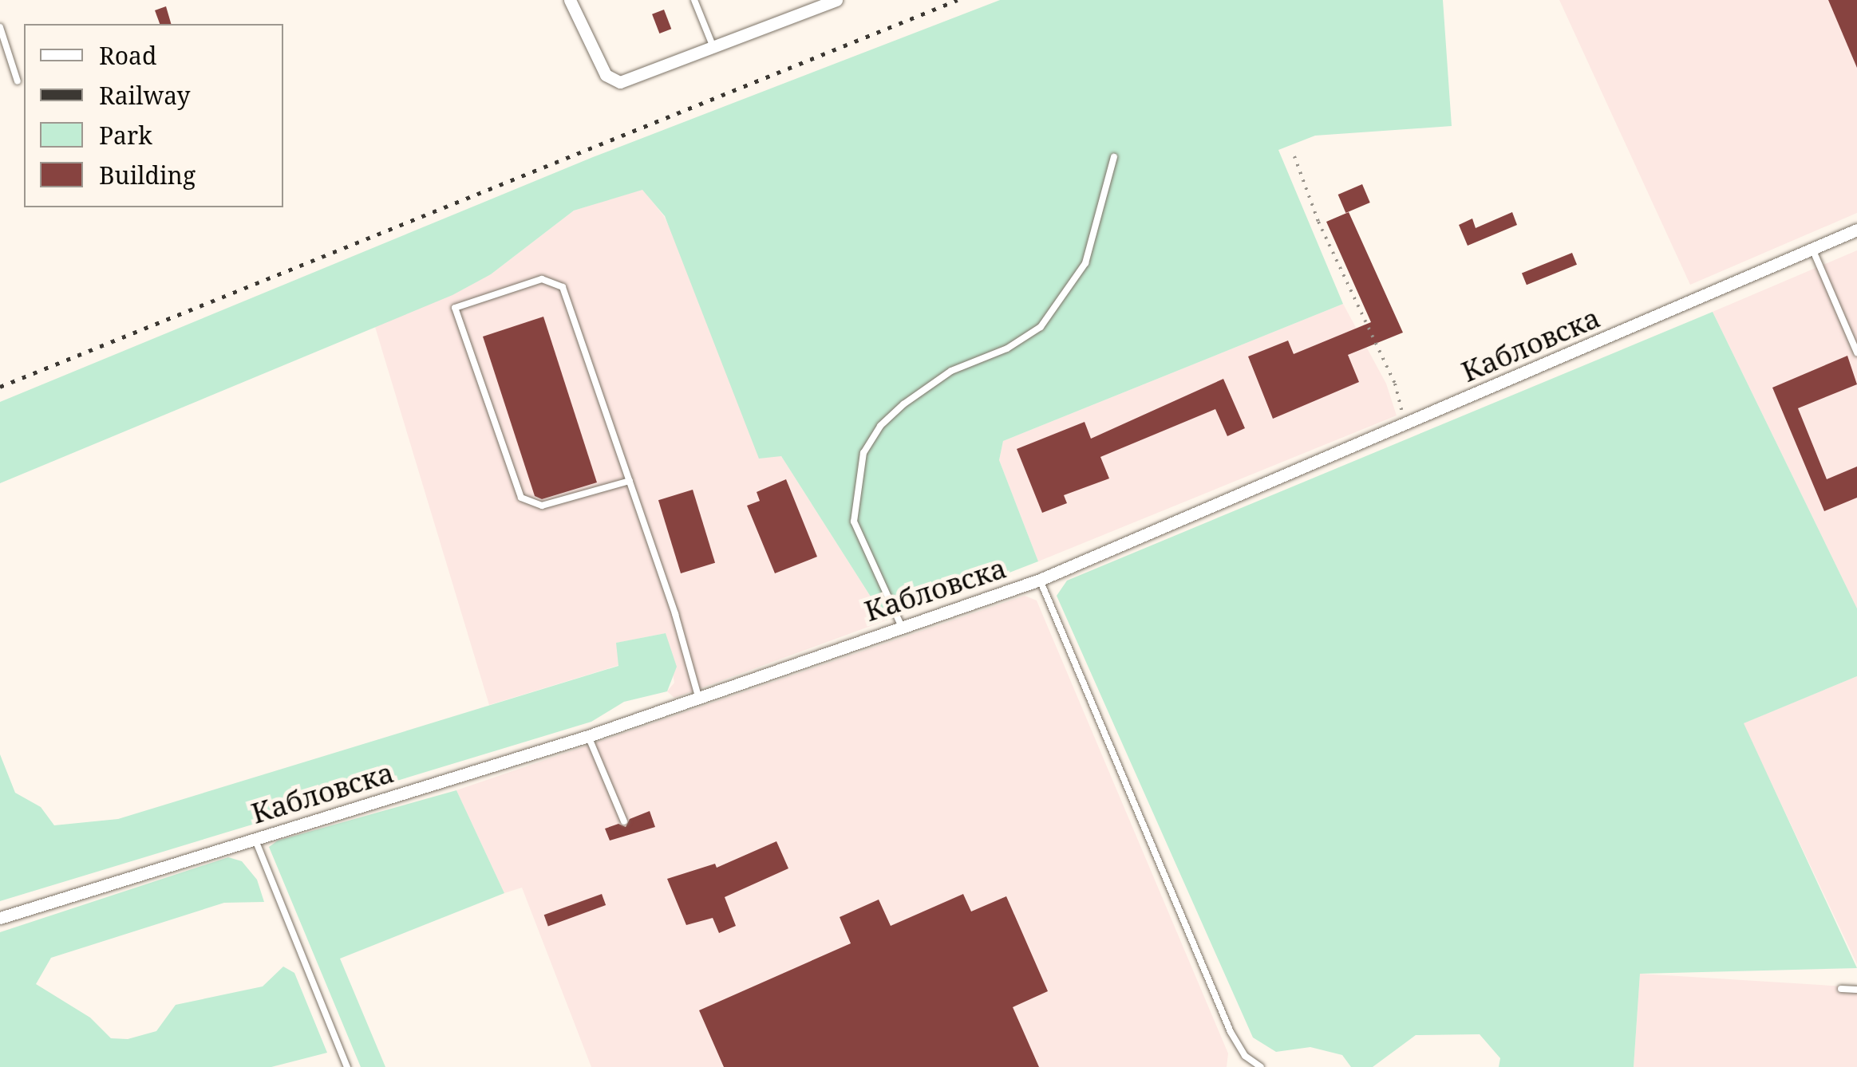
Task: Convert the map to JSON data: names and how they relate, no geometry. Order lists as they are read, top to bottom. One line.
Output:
{"streets":{"street":["Кабловска"]},"legend":["Road","Railway","Park","Building"]}
